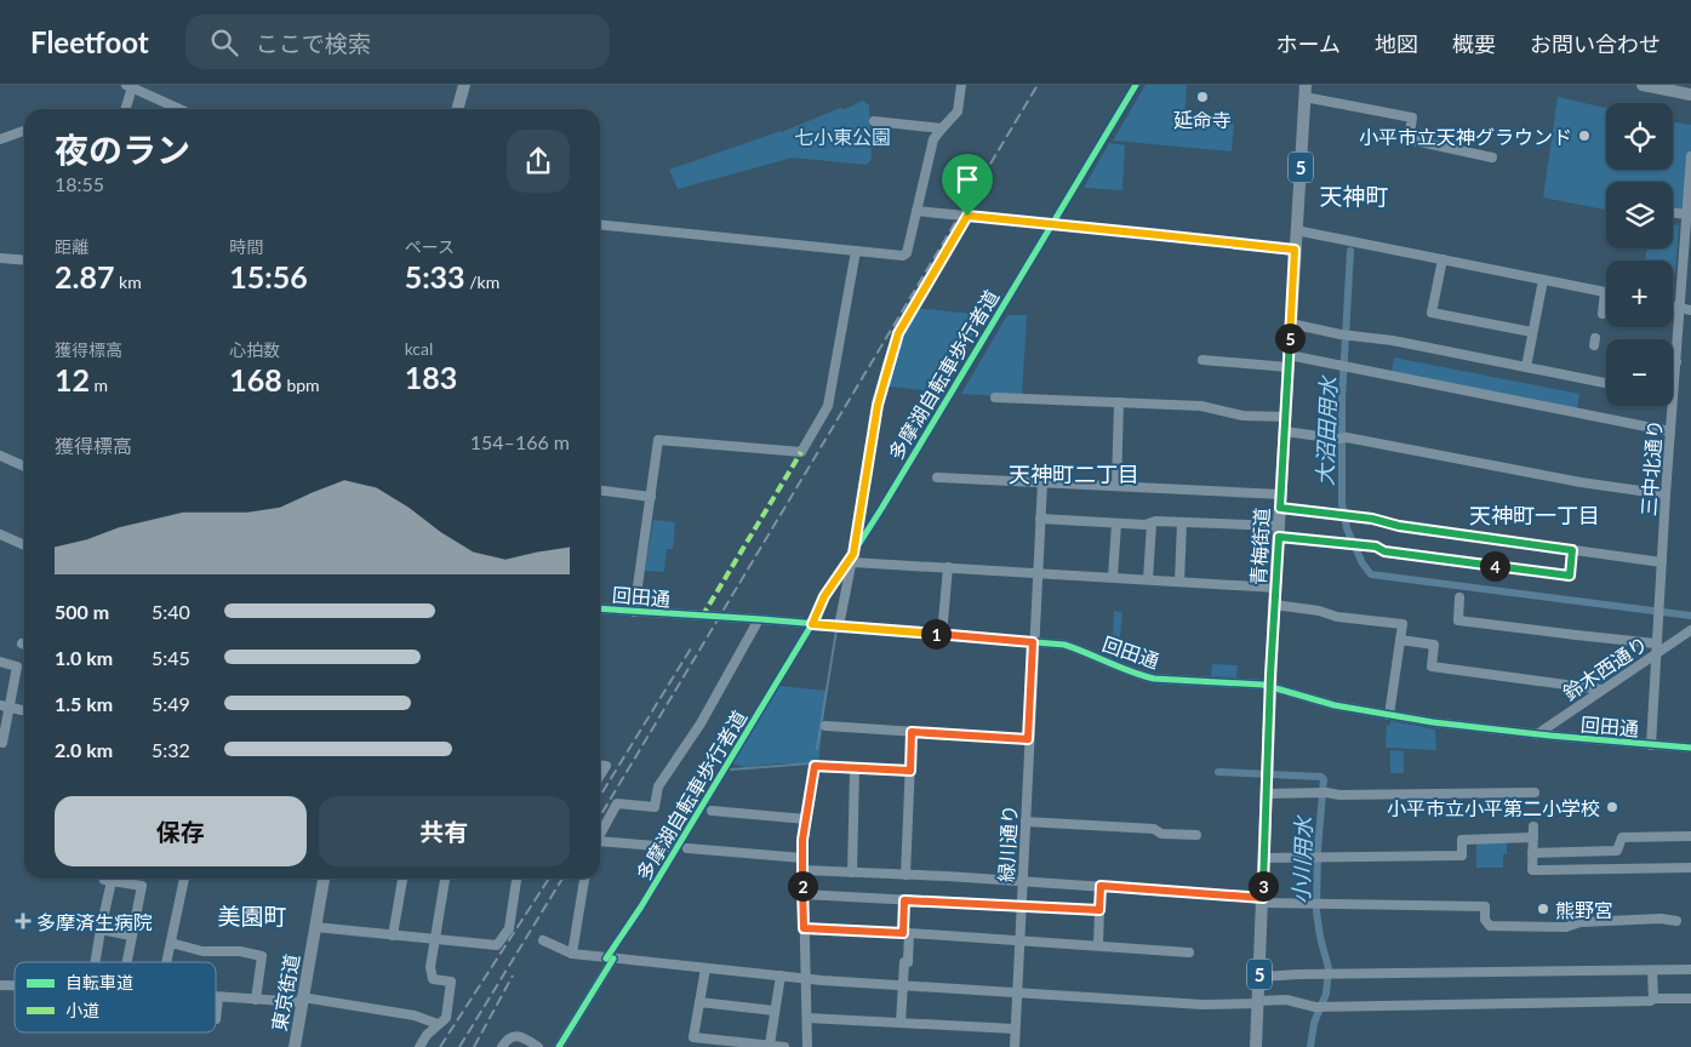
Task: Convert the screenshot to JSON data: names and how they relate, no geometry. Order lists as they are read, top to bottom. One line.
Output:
{"streets":{"main road":["5","青梅街道","東京街道"],"street":["三中北通り","回田通","鈴木西通り","緑川通り"],"cycle path":["多摩湖自転車歩行者道"]},"crossings":[["三中北通り","回田通"],["三中北通り","鈴木西通り"],["青梅街道","回田通"],["回田通","鈴木西通り"],["回田通","緑川通り"]],"districts":["天神町","天神町二丁目","天神町一丁目","美園町"],"water":["大沼田用水","小川用水"],"parks":["七小東公園"],"places":{"other":["延命寺","小平市立天神グラウンド","小平市立小平第二小学校","熊野宮"],"health":["多摩済生病院"]},"legend":["自転車道","小道"],"page":{"header":"Fleetfoot","search":"ここで検索","nav":["ホーム","地図","概要","お問い合わせ"],"map_buttons":["+","−"],"heading":["夜のラン","18:55"],"stats":[["距離","2.87 km"],["時間","15:56"],["ペース","5:33 /km"],["獲得標高","12 m"],["心拍数","168 bpm"],["kcal","183"]],"pins":["5","4","1","2","3"],"chart":["獲得標高","154–166 m"],"list":[{"name":"500 m","note":"5:40"},{"name":"1.0 km","note":"5:45"},{"name":"1.5 km","note":"5:49"},{"name":"2.0 km","note":"5:32"}],"buttons":["保存","共有"]}}
